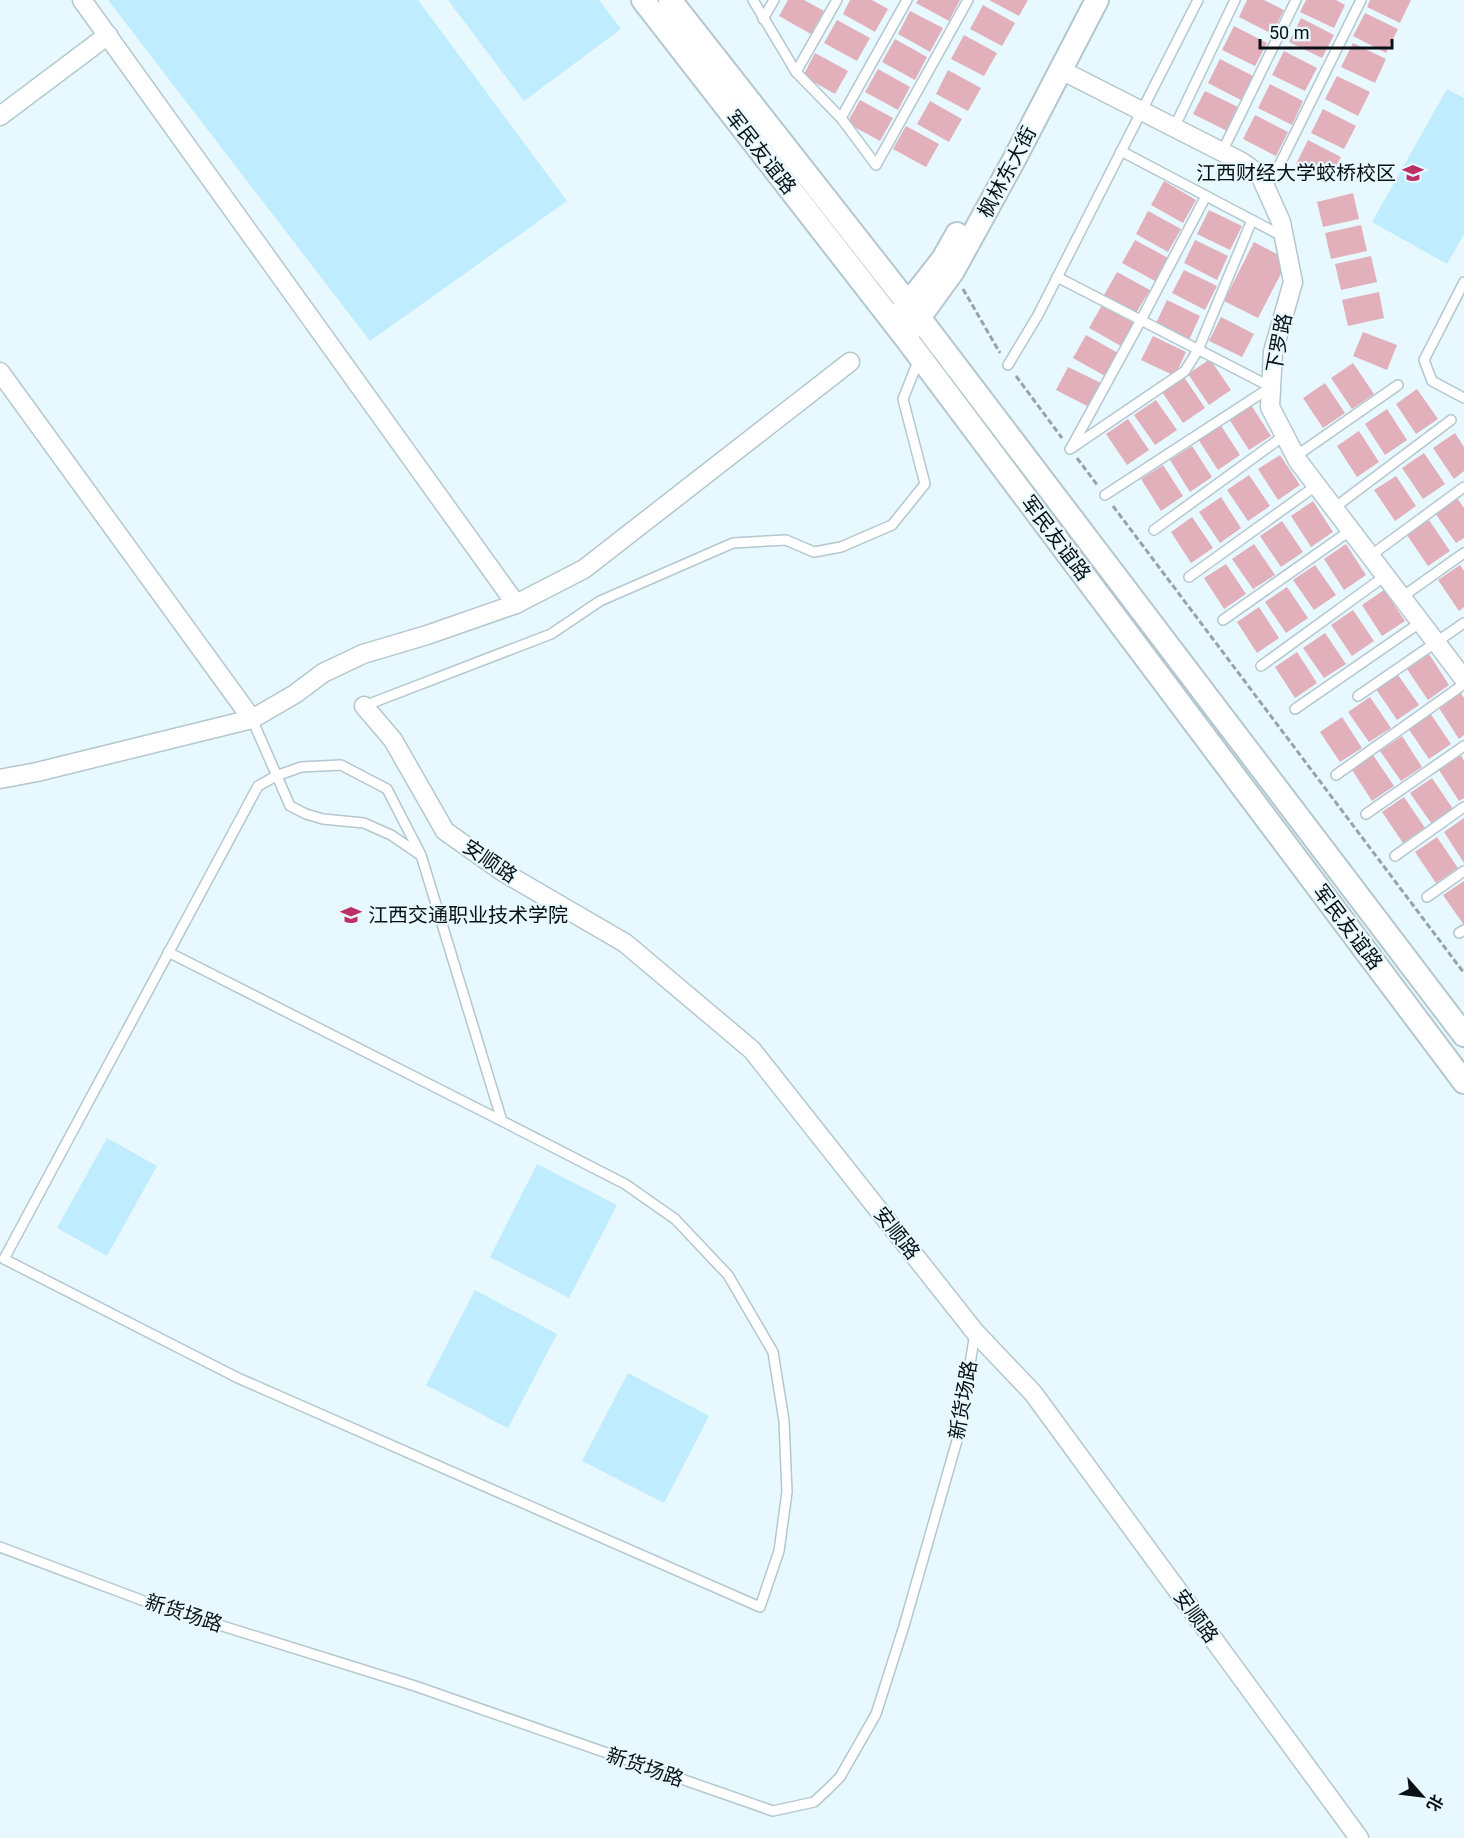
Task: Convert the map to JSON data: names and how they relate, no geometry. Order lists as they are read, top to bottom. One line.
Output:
{"streets":{"street":["军民友谊路","枫林东大街","下罗路","安顺路"],"lane":["新货场路"]},"crossings":[["军民友谊路","枫林东大街"],["安顺路","新货场路"]],"places":{"school or university":["江西财经大学蛟桥校区","江西交通职业技术学院"]},"scale_bar":"50 m","north":"bottom right"}
